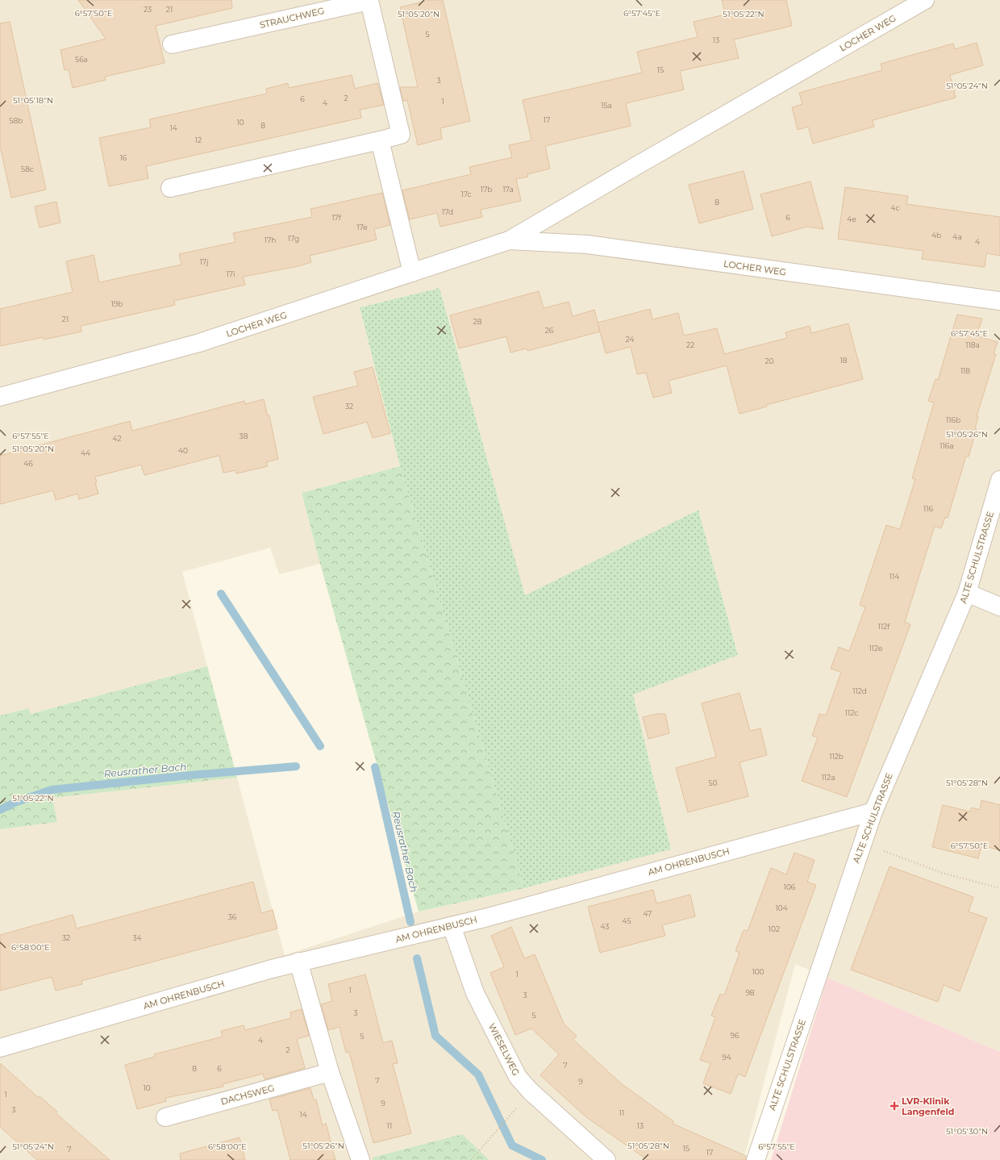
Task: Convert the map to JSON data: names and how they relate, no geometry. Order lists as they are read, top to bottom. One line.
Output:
{"streets":{"street":["STRAUCHWEG","LOCHER WEG","ALTE SCHULSTRASSE","AM OHRENBUSCH","WIESELWEG","DACHSWEG"]},"crossings":[["ALTE SCHULSTRASSE","AM OHRENBUSCH"],["AM OHRENBUSCH","WIESELWEG"]],"water":["Reusrather Bach"],"places":{"health":["LVR-Klinik Langenfeld"]},"house_numbers":["23","21","5","13","56a","15","3","2","6","1","4","15a","17","58b","10","8","14","12","16","58c","17b","17a","17c","8","4c","17d","17f","6","4e","17e","4b","4a","17g","17h","4","17j","17i","19b","21","28","26","24","22","118a","18","20","118","32","116b","38","42","116a","40","44","46","116","114","112f","112e","112d","112c","112b","112a","50","106","104","47","36","45","43","102","32","34","100","1","1","98","3","3","5","96","5","4","2","94","7","8","6","7","9","10","1","9","3","11","14","11","13","15","7","17"],"coordinates":["6°57'50\"E","6°57'45\"E","51°05'20\"N","51°05'22\"N","51°05'24\"N","51°05'18\"N","51°05'26\"N","6°57'55\"E","51°05'28\"N","6°58'00\"E","51°05'30\"N"]}
